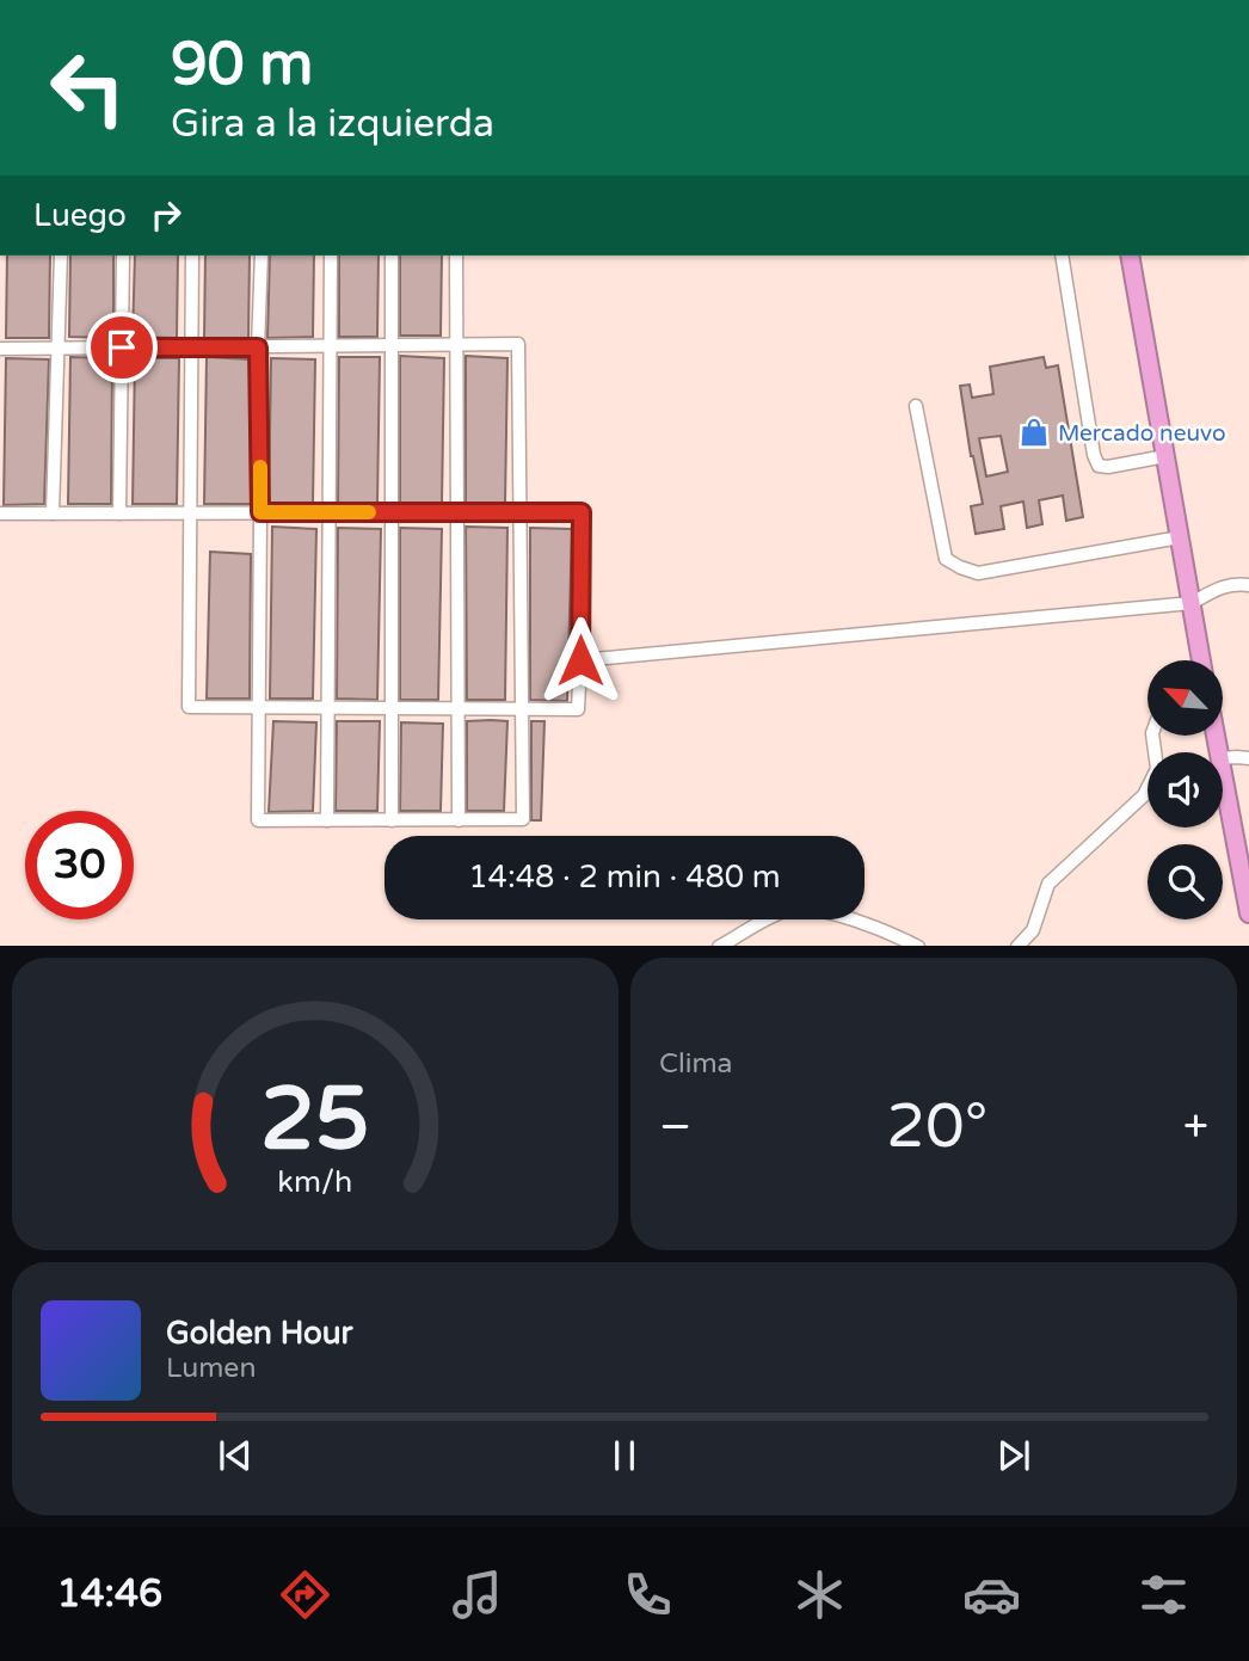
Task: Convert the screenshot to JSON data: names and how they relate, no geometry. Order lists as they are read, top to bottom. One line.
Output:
{"places":{"shop":["Mercado neuvo"]},"north":"top left","page":{"turn":["90 m","Gira a la izquierda"],"then":"Luego","limit":"30","trip":"14:48 · 2 min · 480 m","tile":"Clima","heat":["−","20°","+"],"song":["Golden Hour","Lumen"],"tabs":"14:46","gauge":["25","km/h"]}}
